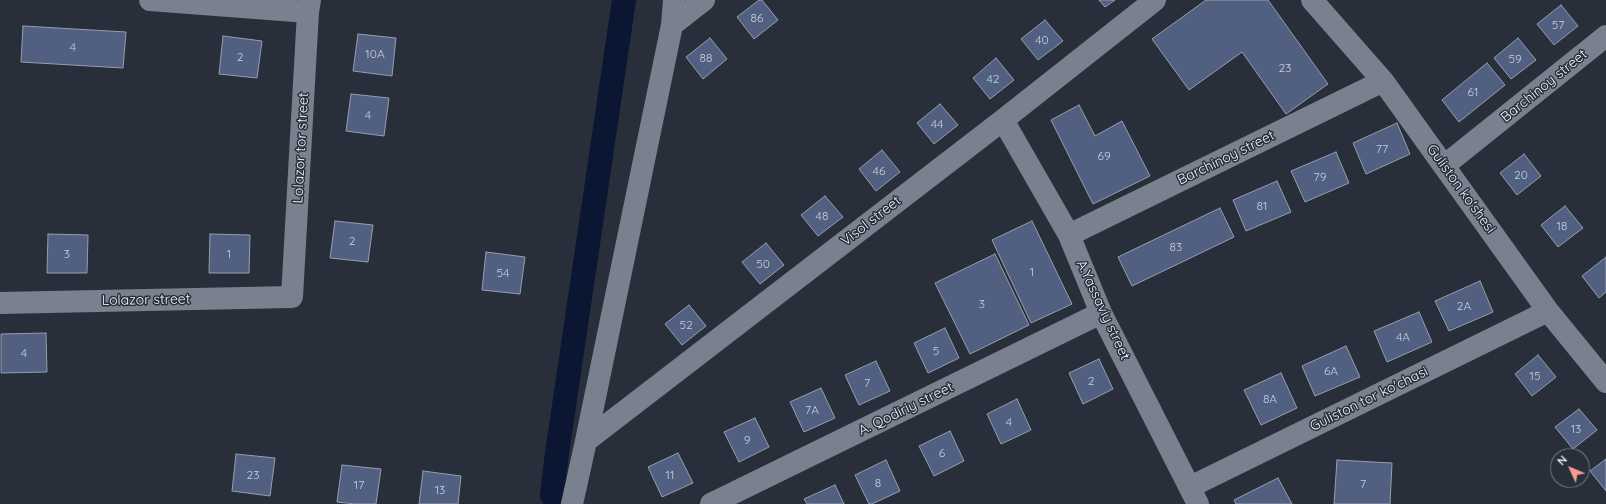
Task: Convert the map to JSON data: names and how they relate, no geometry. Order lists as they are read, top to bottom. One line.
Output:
{"streets":{"street":["Barchinoy street","Lolazor tor street","Guliston ko'shesi","Visol street","Lolazor street","A.Yassaviy street","Guliston tor ko'chasi","A. Qodiriy street"]},"crossings":[["Barchinoy street","Guliston ko'shesi"],["Barchinoy street","A.Yassaviy street"],["Lolazor tor street","Lolazor street"],["Guliston ko'shesi","Guliston tor ko'chasi"],["Visol street","A.Yassaviy street"],["A.Yassaviy street","Guliston tor ko'chasi"],["A.Yassaviy street","A. Qodiriy street"]],"house_numbers":["86","57","40","4","10A","2","88","59","23","42","61","4","44","77","69","46","20","79","81","48","18","2","83","3","1","50","1","54","3","2A","52","4A","5","4","6A","15","2","7","8A","7A","4","13","9","6","23","11","8","7","17","13"],"north":"top left"}
